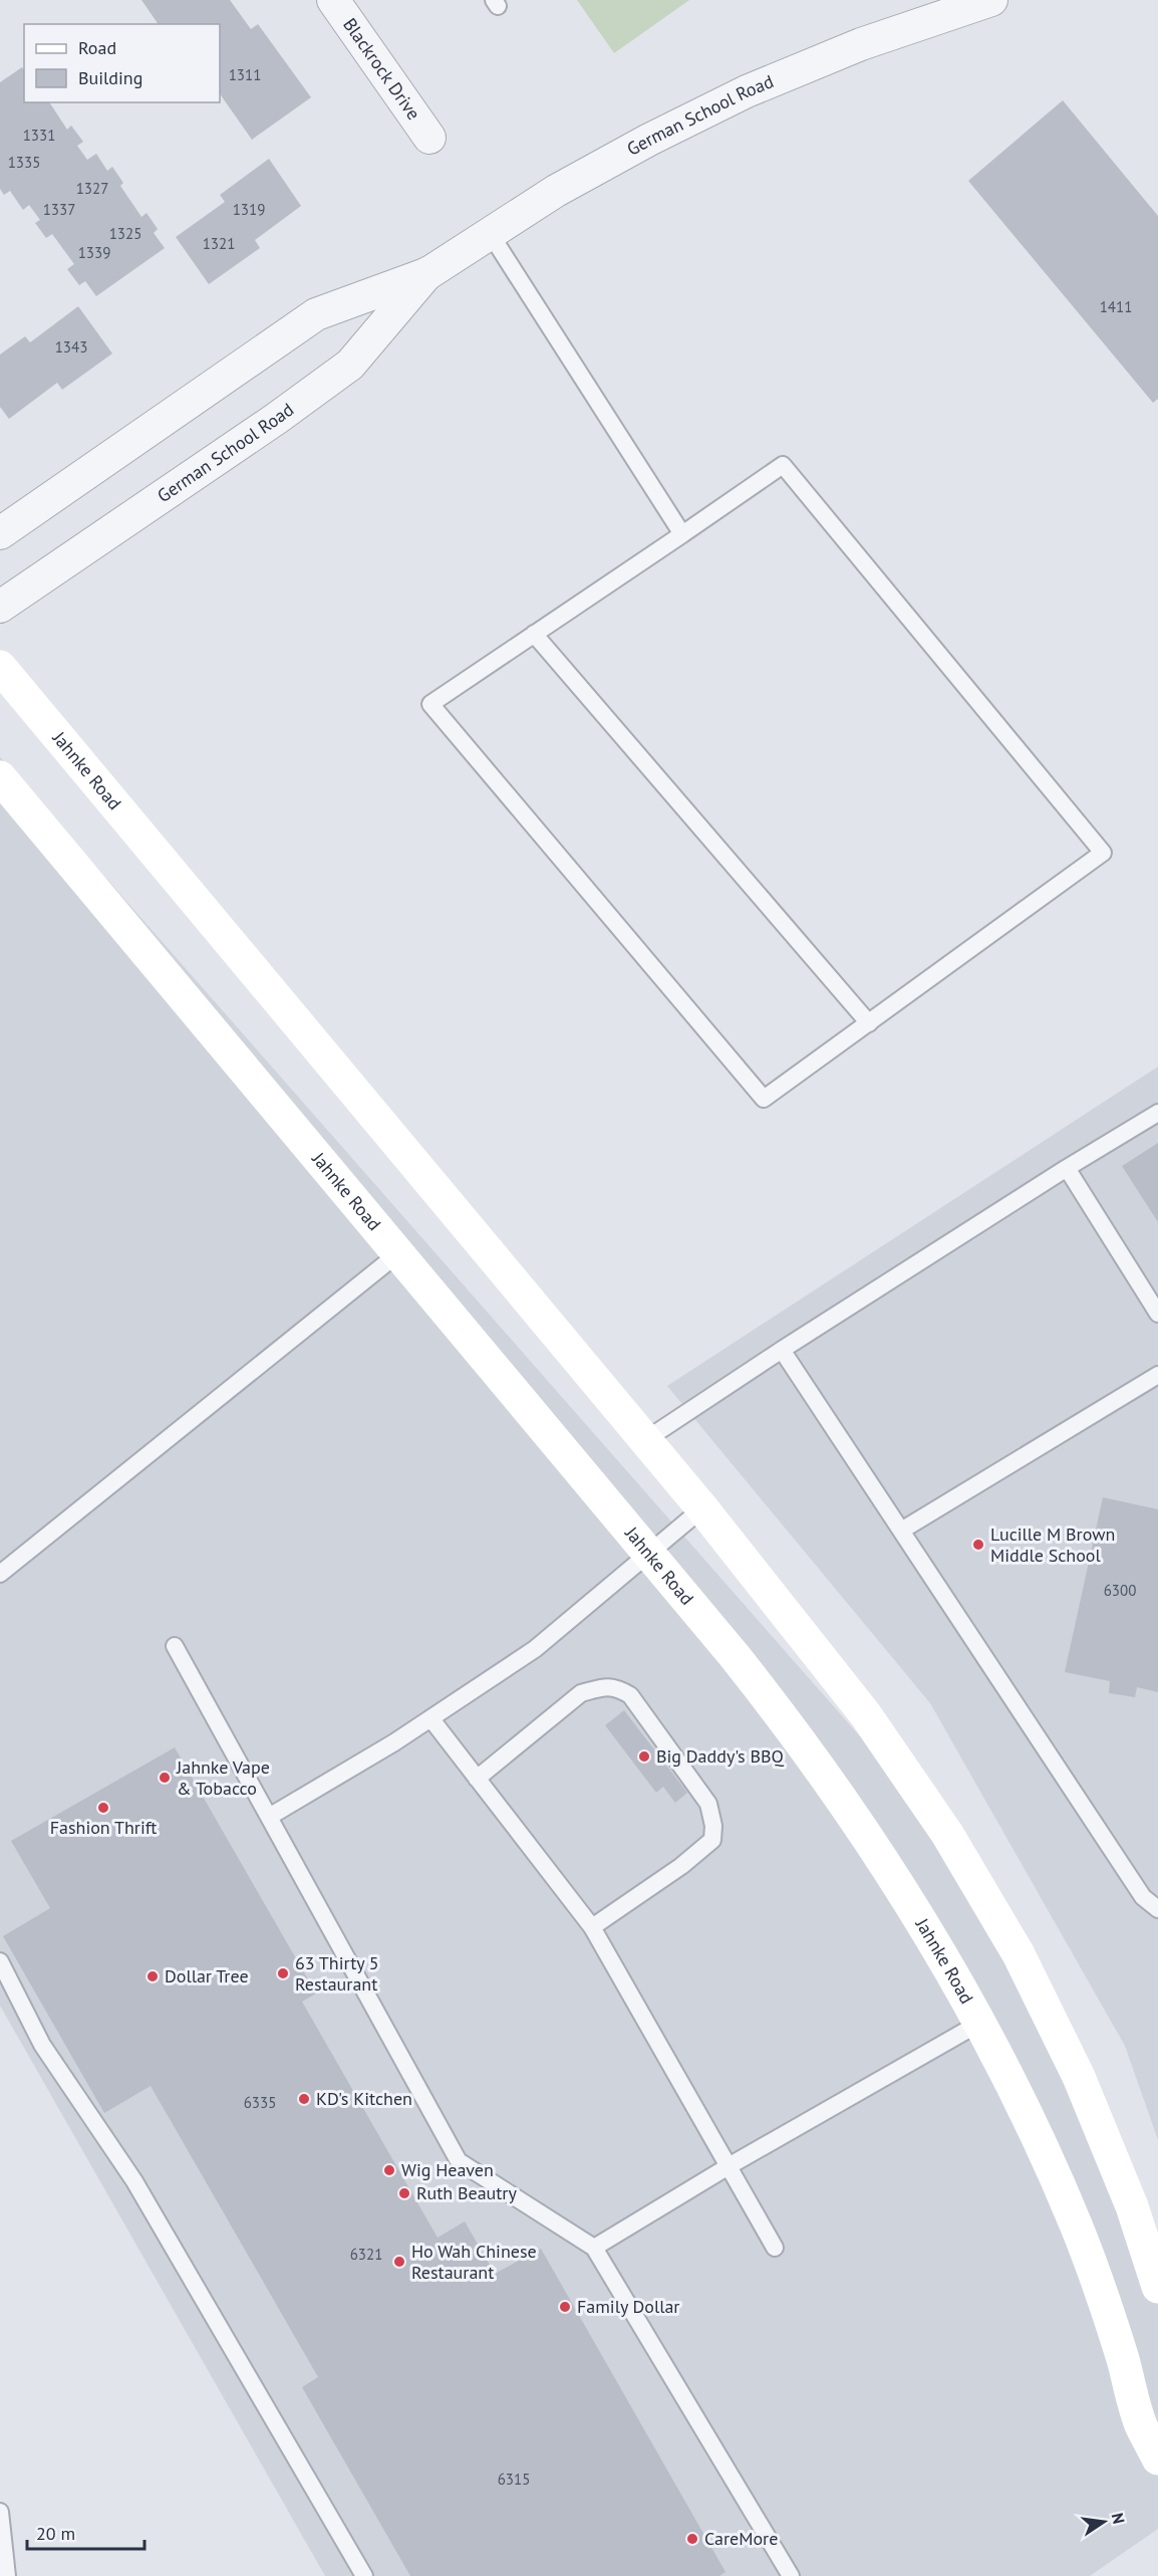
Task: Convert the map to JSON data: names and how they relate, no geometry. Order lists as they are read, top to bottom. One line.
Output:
{"streets":{"main road":["Jahnke Road"],"street":["Blackrock Drive","German School Road"]},"places":["Lucille M Brown Middle School","Big Daddy's BBQ","Jahnke Vape & Tobacco","Fashion Thrift","63 Thirty 5 Restaurant","Dollar Tree","KD's Kitchen","Wig Heaven","Ruth Beautry","Ho Wah Chinese Restaurant","Family Dollar","CareMore"],"house_numbers":["1311","1331","1335","1327","1337","1319","1325","1321","1339","1411","1343","6300","6335","6321","6315"],"legend":["Road","Building"],"scale_bar":"20 m","north":"right"}
